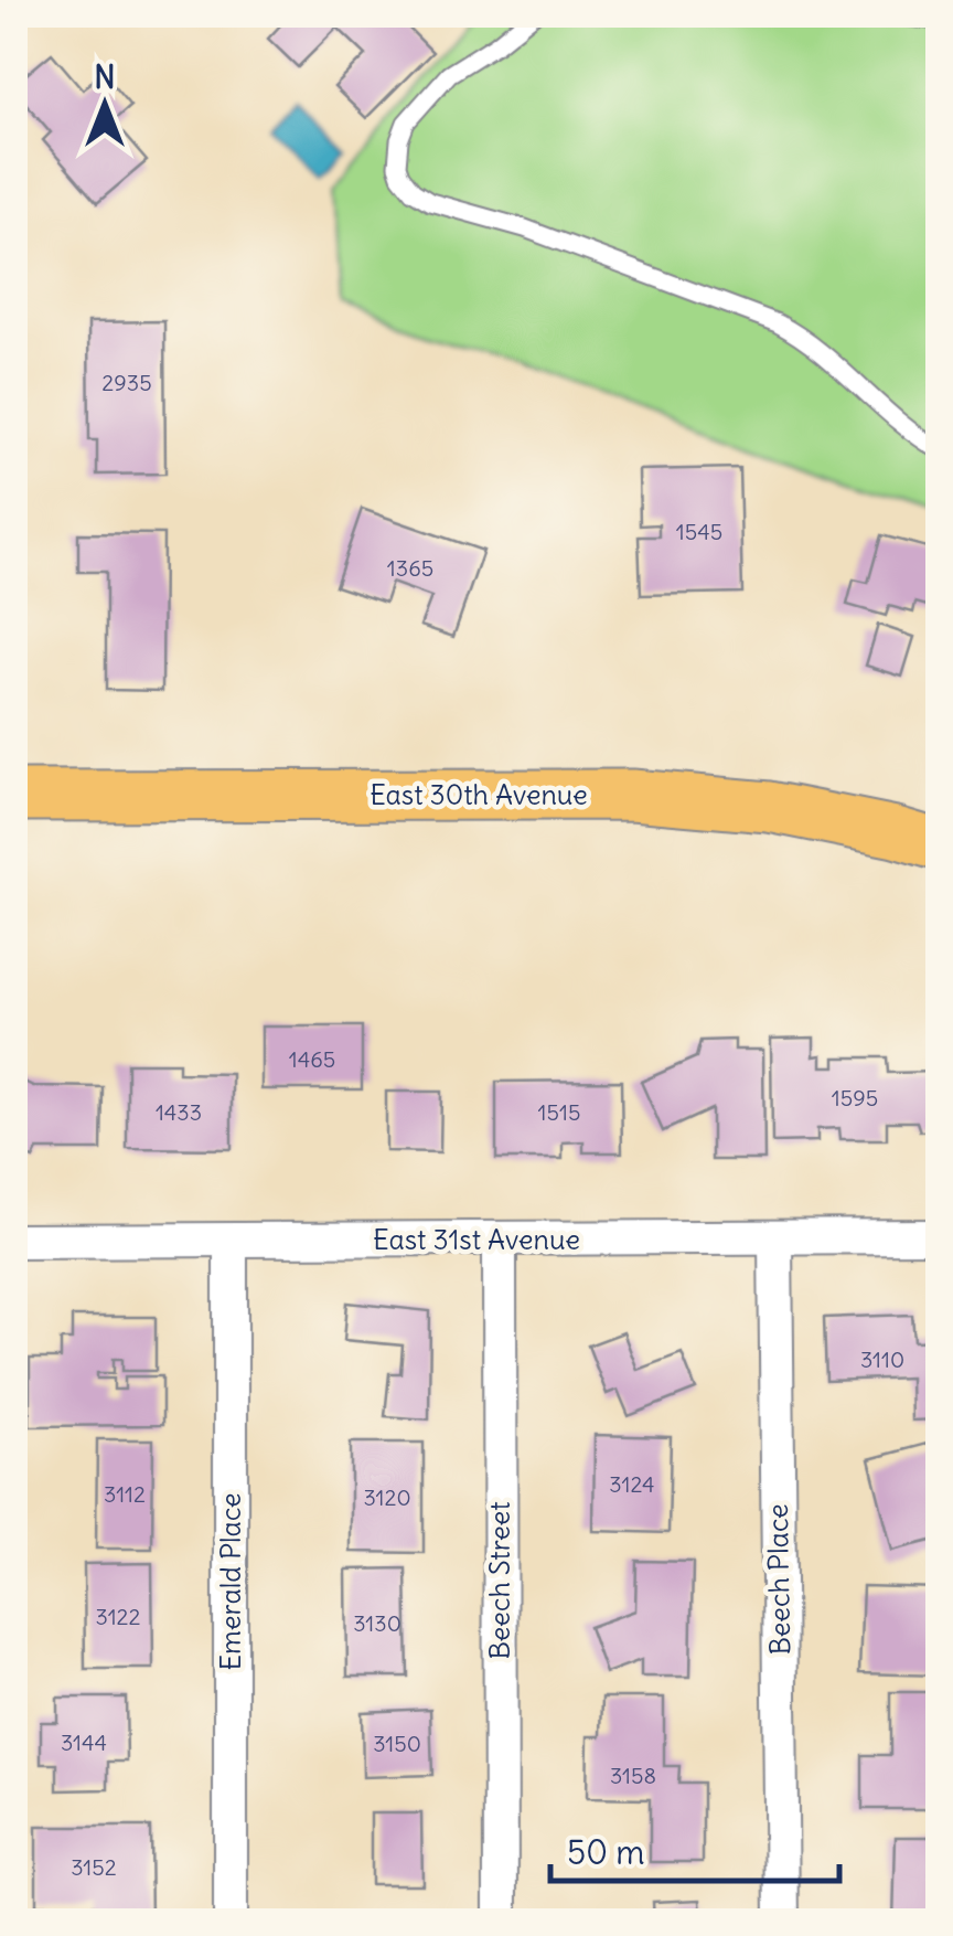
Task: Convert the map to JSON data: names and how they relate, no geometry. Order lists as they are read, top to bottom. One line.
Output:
{"streets":{"main road":["East 30th Avenue"],"street":["East 31st Avenue","Beech Place","Beech Street","Emerald Place"]},"crossings":[["East 31st Avenue","Beech Place"],["East 31st Avenue","Beech Street"],["East 31st Avenue","Emerald Place"]],"house_numbers":["2935","1545","1365","1465","1595","1433","1515","3110","3124","3112","3120","3122","3130","3144","3150","3158","3152"],"scale_bar":"50 m","north":"top"}
